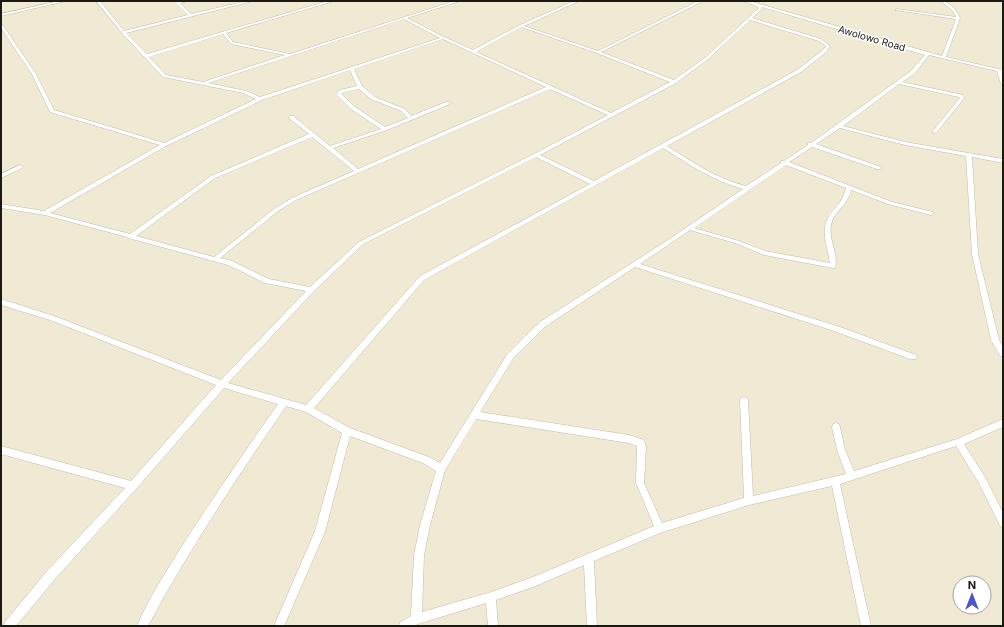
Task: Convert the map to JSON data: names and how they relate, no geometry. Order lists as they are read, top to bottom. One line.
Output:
{"streets":{"street":["Awolowo Road"]},"north":"top"}
